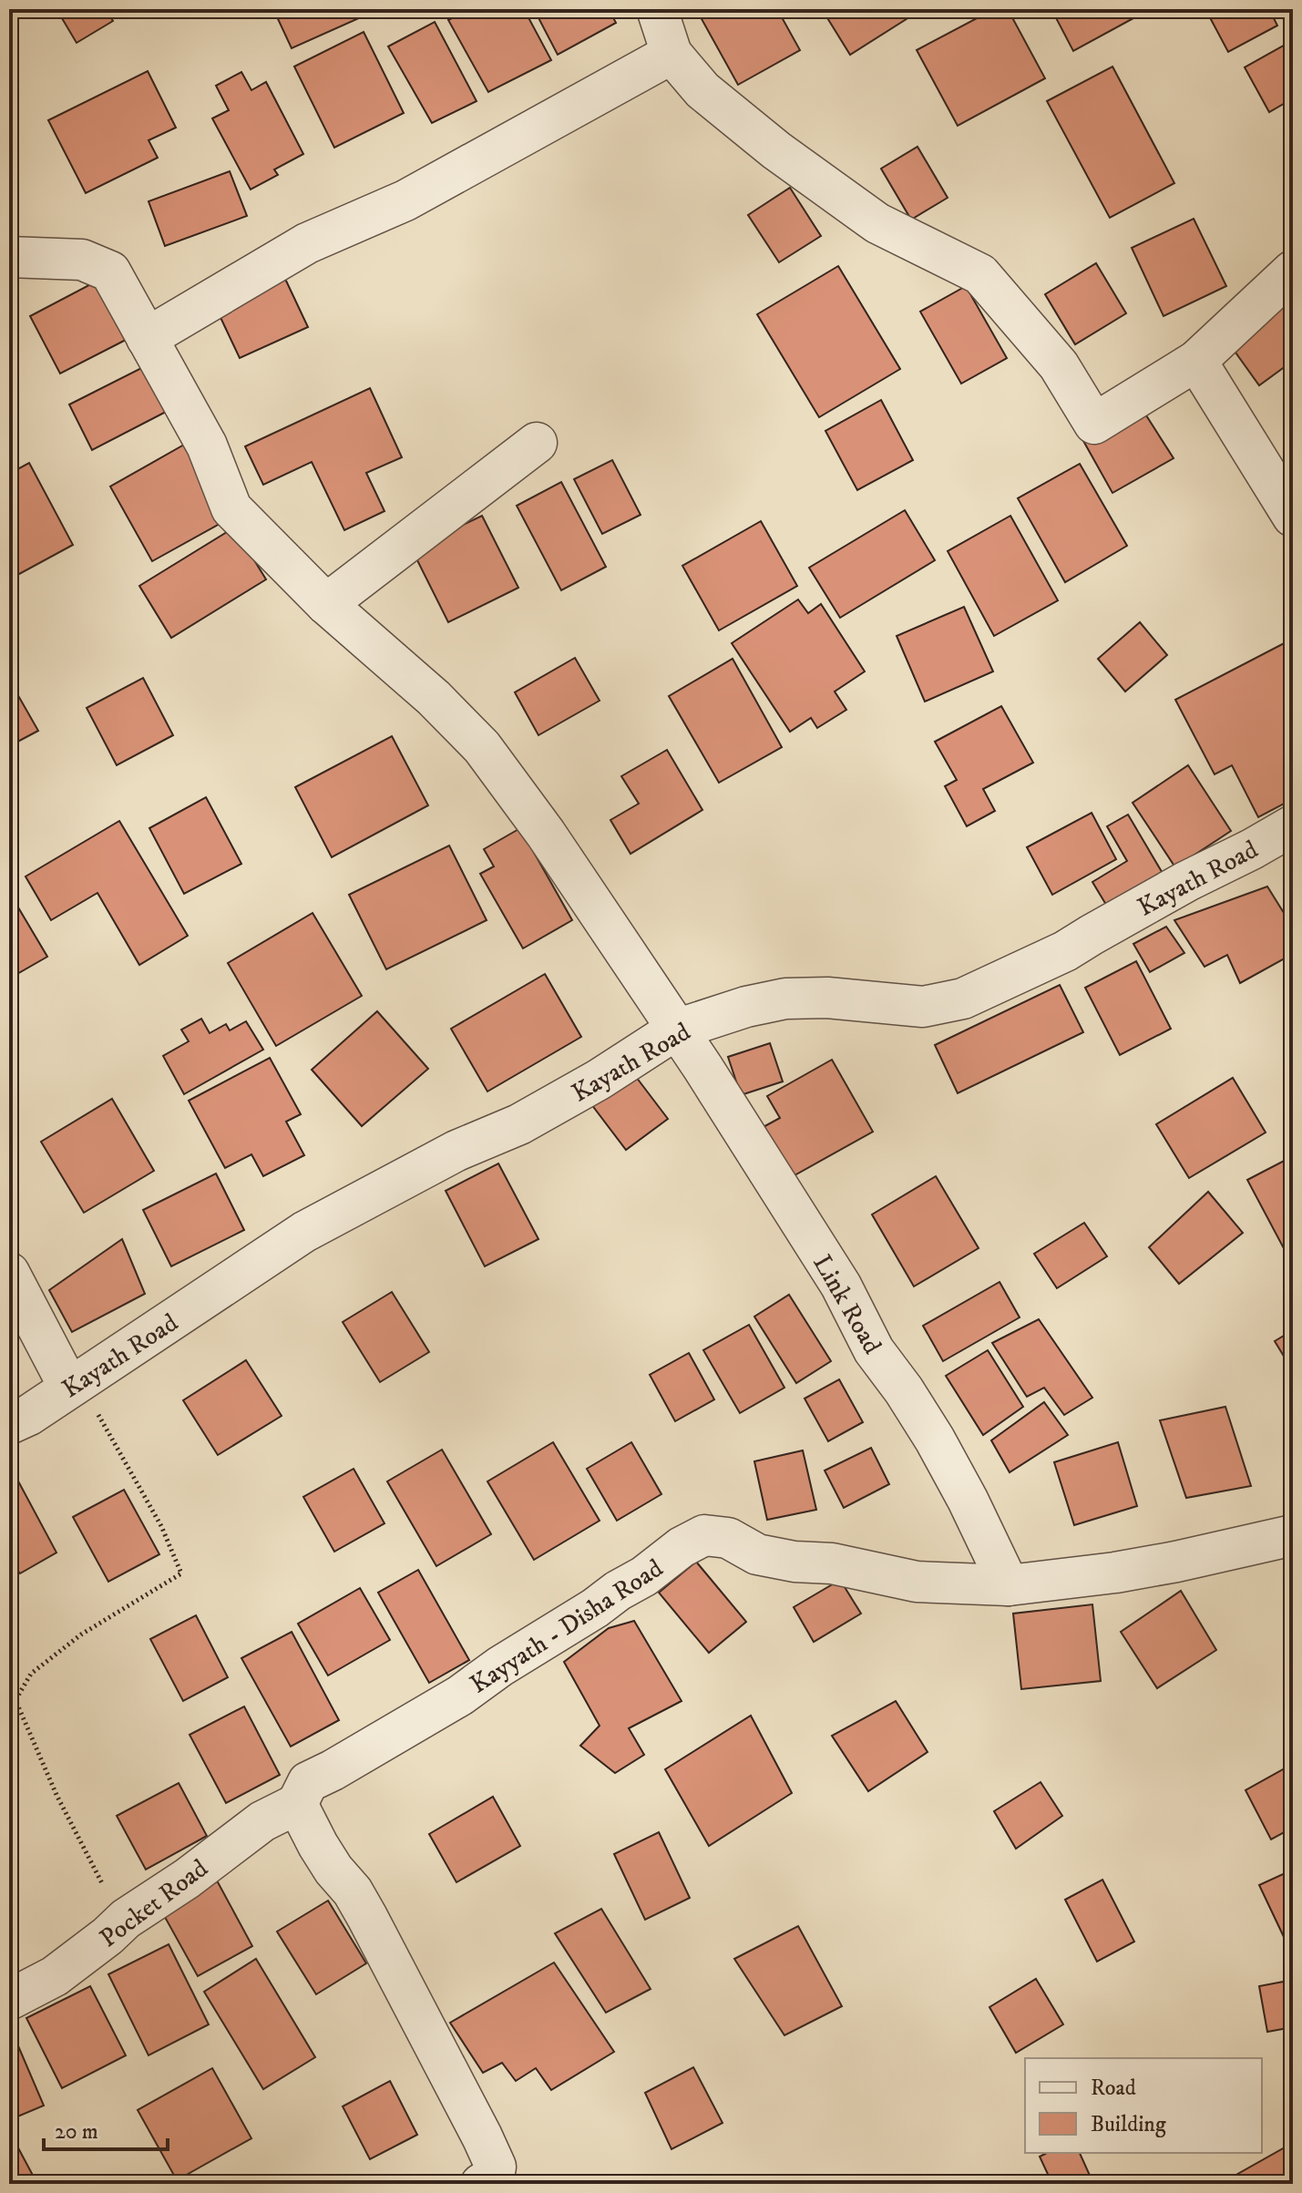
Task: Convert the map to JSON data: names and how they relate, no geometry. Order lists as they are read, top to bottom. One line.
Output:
{"streets":{"street":["Kayath Road","Link Road","Kayyath - Disha Road","Pocket Road"]},"crossings":[["Kayath Road","Link Road"],["Link Road","Kayyath - Disha Road"],["Kayyath - Disha Road","Pocket Road"]],"legend":["Road","Building"],"scale_bar":"20 m"}
